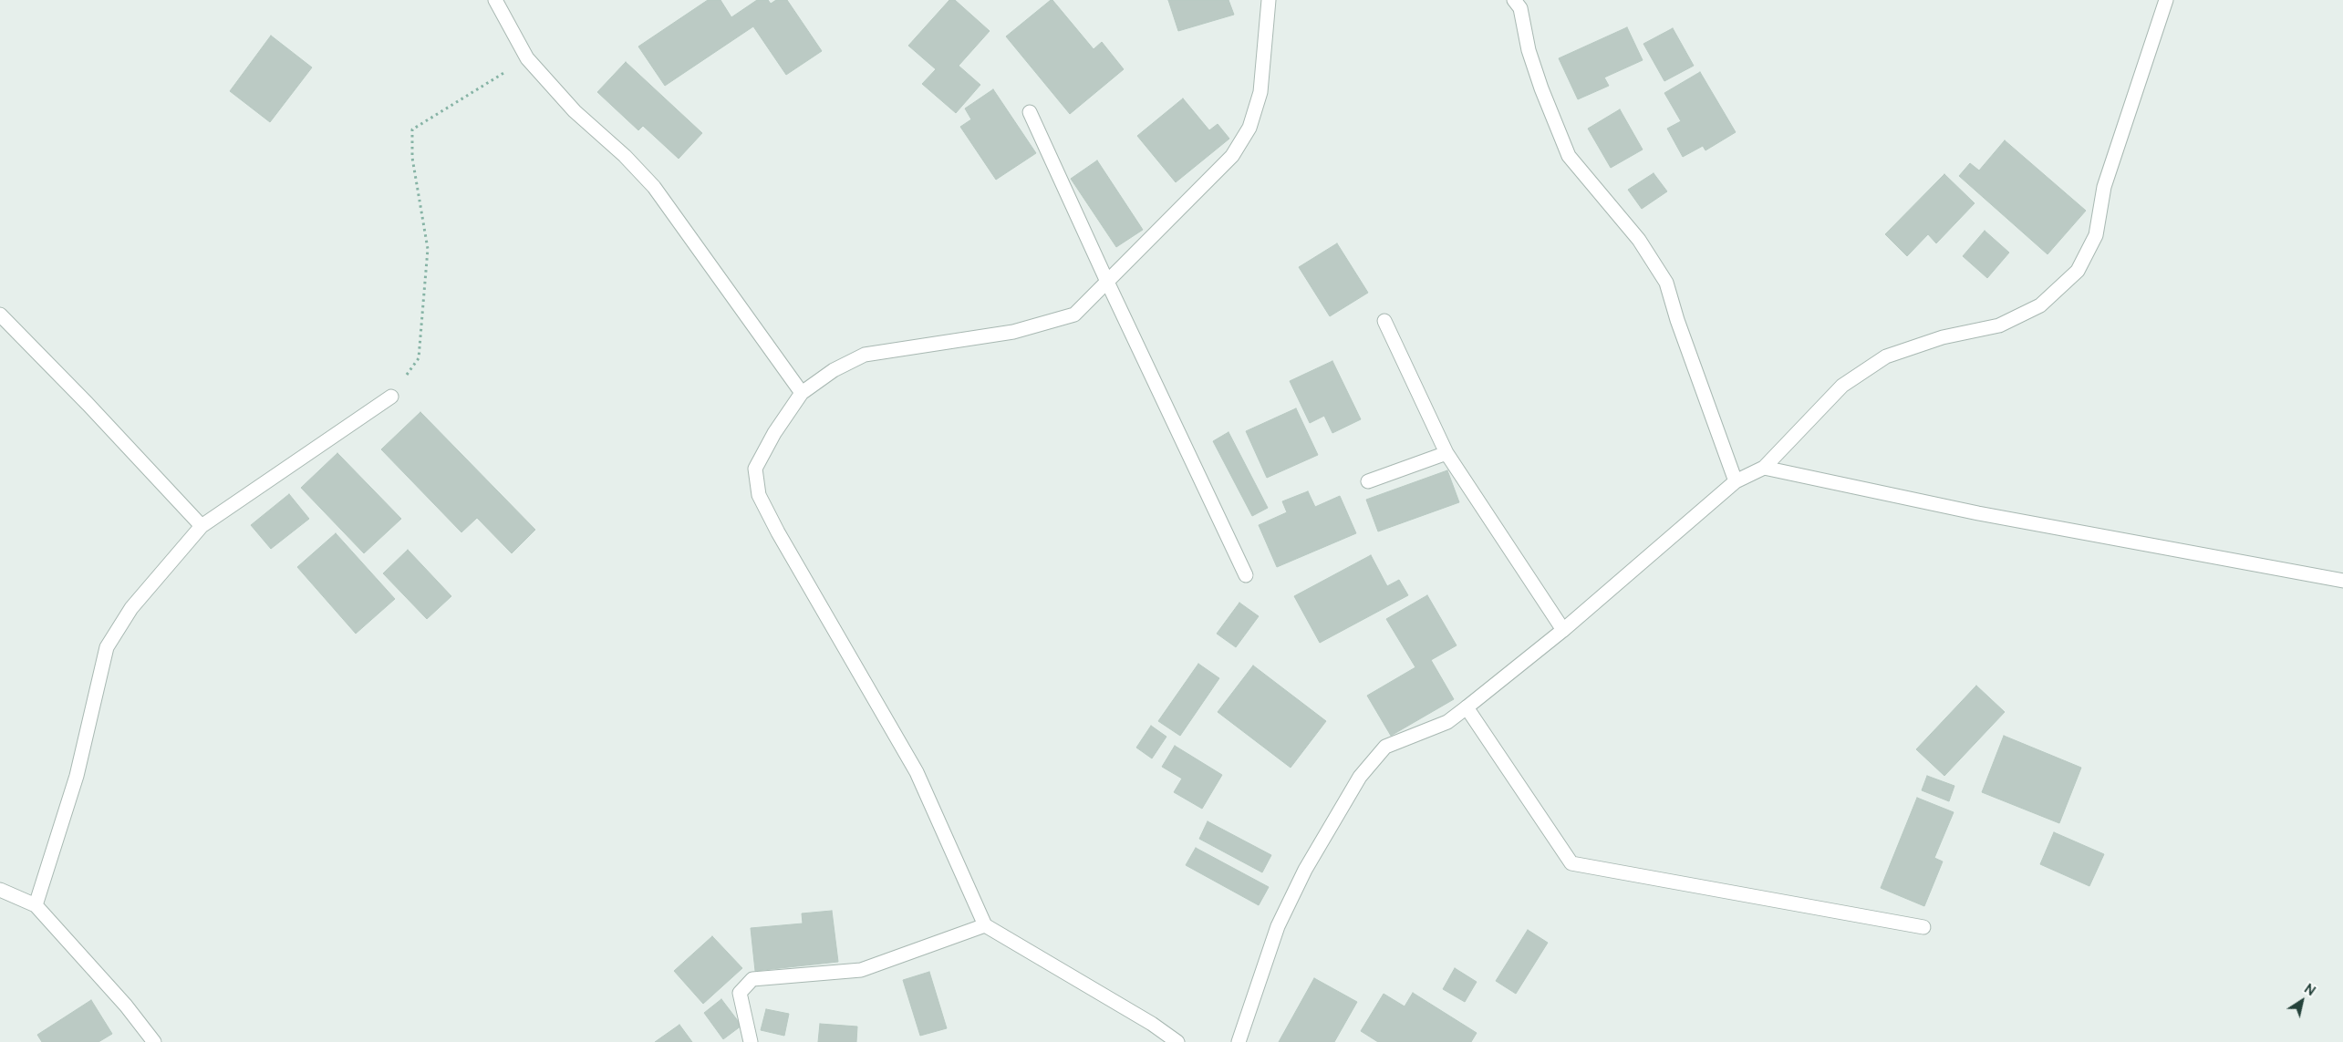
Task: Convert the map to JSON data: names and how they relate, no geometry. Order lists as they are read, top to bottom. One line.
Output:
{"north":"top right"}
